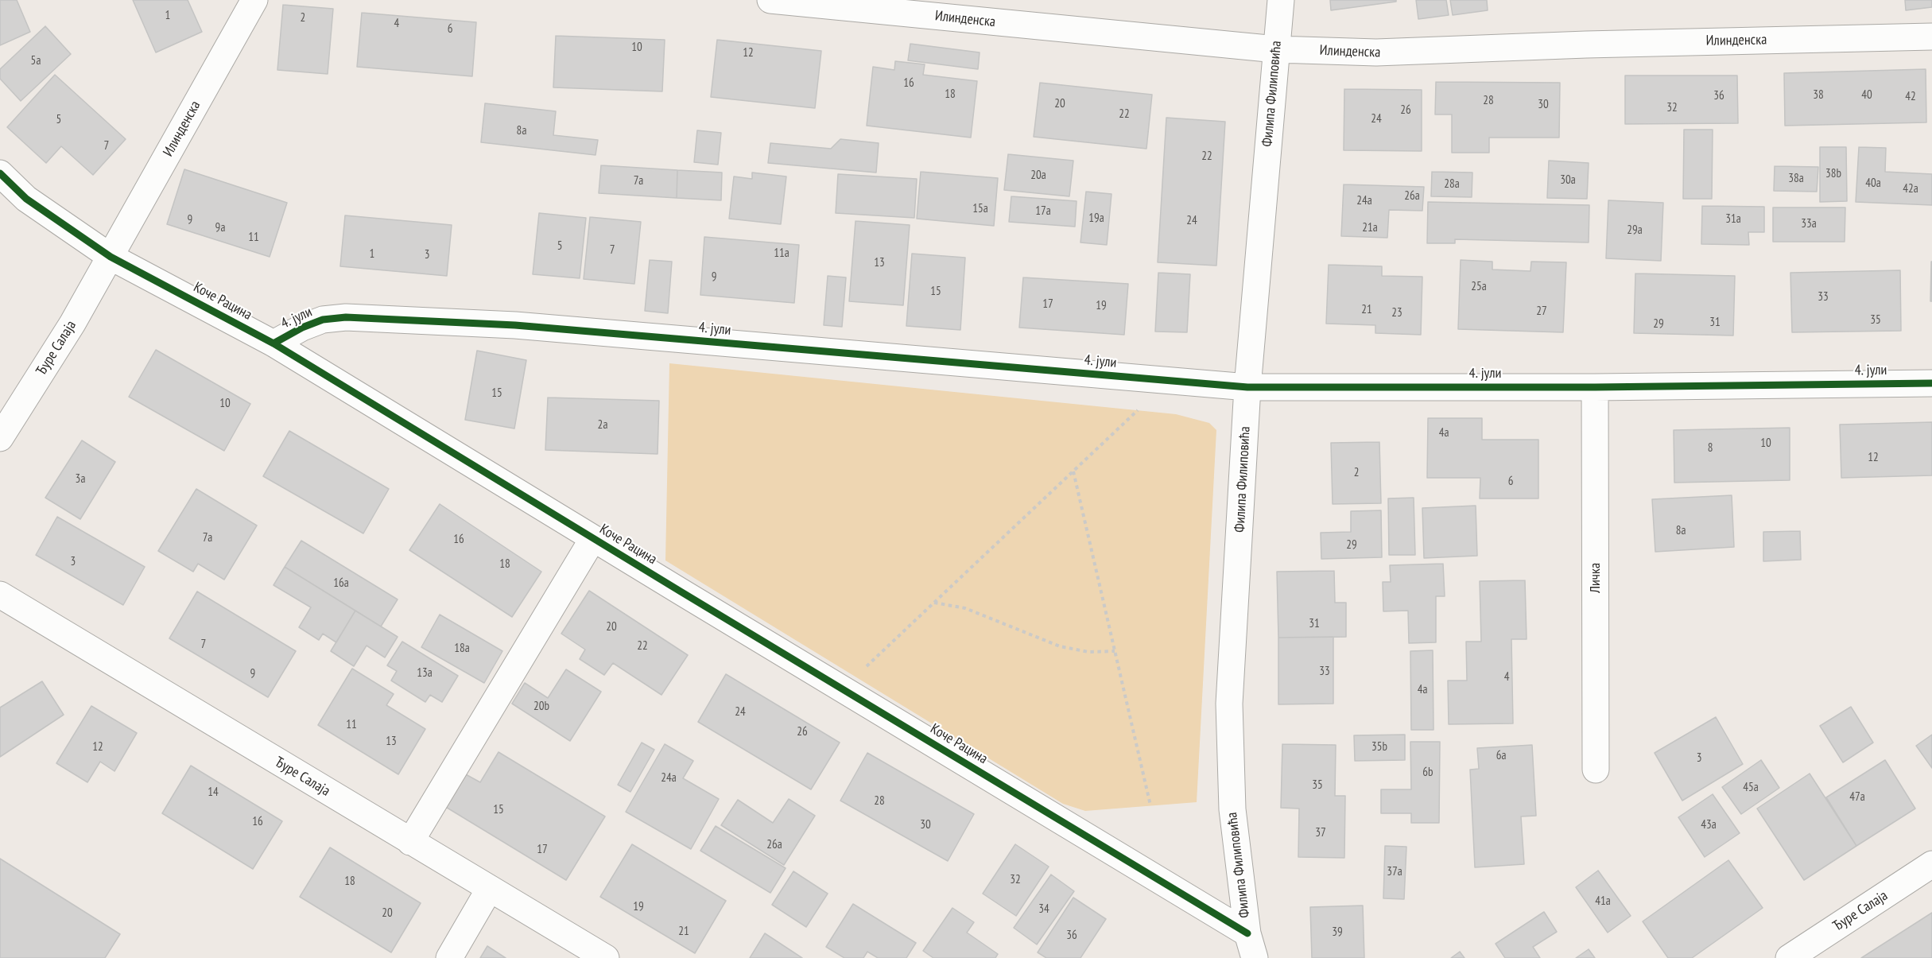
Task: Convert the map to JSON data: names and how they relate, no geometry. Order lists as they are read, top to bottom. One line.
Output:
{"streets":{"street":["Илинденска","Филипа Филиповића","Коче Рацина","4. јули","Ђуре Салаја","Личка"]},"crossings":[["Илинденска","Филипа Филиповића"],["Илинденска","Коче Рацина"],["Илинденска","Ђуре Салаја"],["Филипа Филиповића","Коче Рацина"],["Филипа Филиповића","4. јули"],["Коче Рацина","4. јули"],["Коче Рацина","Ђуре Салаја"],["4. јули","Личка"]],"house_numbers":["1","2","4","6","10","12","5a","16","18","38","40","36","42","28","20","30","32","26","22","24","5","8a","7","22","38b","20a","38a","30a","7a","40a","28a","42a","26a","24a","15a","17a","19a","31a","9","24","33a","9a","21a","29a","11","5","7","11a","1","3","13","9","25a","15","33","17","19","21","27","23","35","31","29","15","10","2a","4a","10","8","12","2","3a","6","8a","7a","16","29","3","18","16a","31","20","7","22","18a","33","13a","9","4","4a","20b","24","11","26","13","12","35b","6a","3","6b","24a","35","45a","14","47a","28","15","16","30","43a","37","26a","17","37a","32","18","41a","19","34","20","21","39","36"]}
